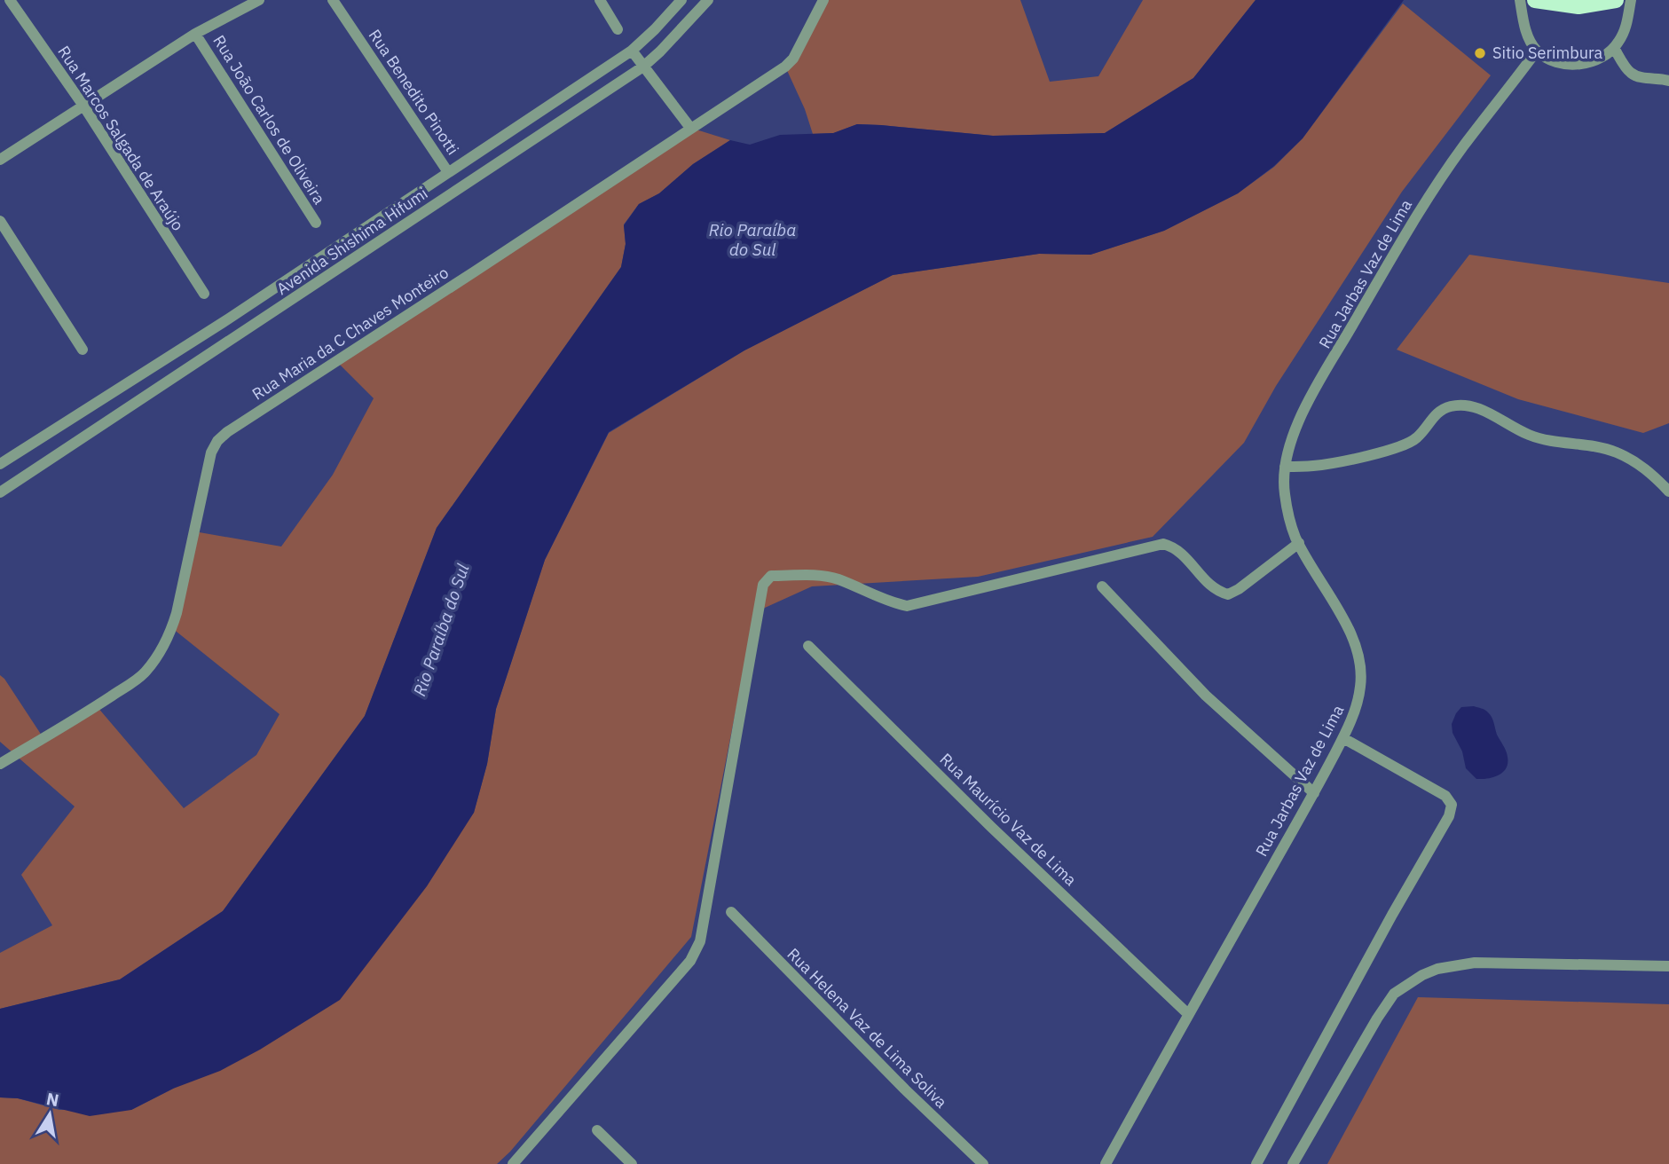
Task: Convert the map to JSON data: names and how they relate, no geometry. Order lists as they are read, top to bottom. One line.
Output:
{"streets":{"street":["Rua Benedito Pinotti","Rua João Carlos de Oliveira","Rua Marcos Salgada de Araújo","Avenida Shishima Hifumi","Rua Jarbas Vaz de Lima","Rua Maria da C Chaves Monteiro","Rua Maurício Vaz de Lima","Rua Helena Vaz de Lima Soliva"]},"crossings":[["Rua Benedito Pinotti","Avenida Shishima Hifumi"],["Rua Jarbas Vaz de Lima","Rua Maurício Vaz de Lima"]],"water":["Rio Paraíba do Sul"],"places":["Sitio Serimbura"],"north":"top"}
